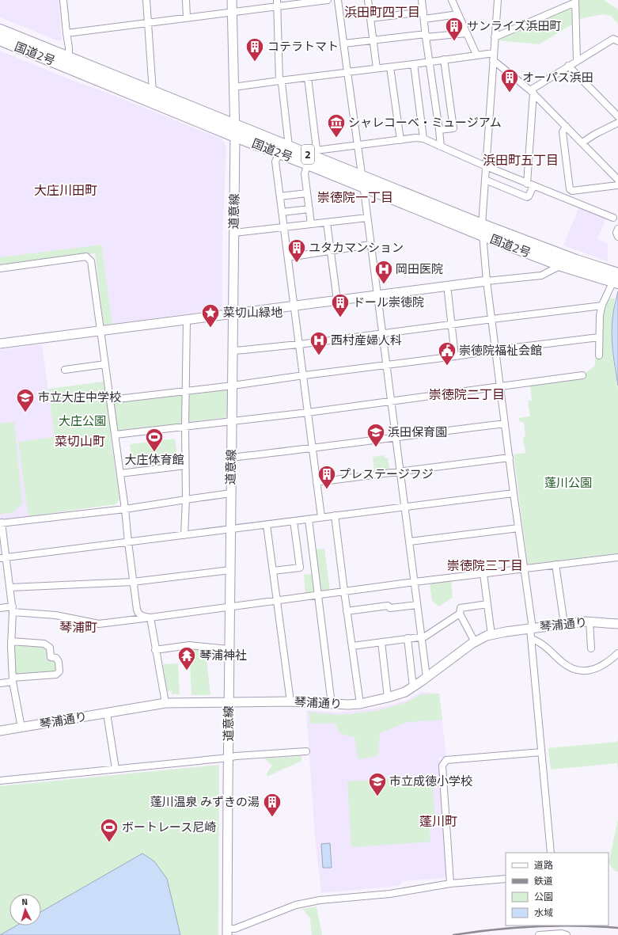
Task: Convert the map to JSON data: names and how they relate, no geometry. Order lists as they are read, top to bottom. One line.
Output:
{"streets":{"highway":["国道2号","2"],"street":["道意線","琴浦通り"]},"crossings":[["国道2号","道意線"],["道意線","琴浦通り"]],"districts":["浜田町四丁目","浜田町五丁目","大庄川田町","崇徳院一丁目","崇徳院二丁目","菜切山町","崇徳院三丁目","琴浦町","蓬川町"],"parks":["大庄公園","蓬川公園"],"places":{"building":["サンライズ浜田町","コテラトマト","オーパス浜田","ユタカマンション","ドール崇徳院","プレステージフジ","蓬川温泉 みずきの湯"],"museum":["シャレコーベ・ミュージアム"],"hospital":["岡田医院","西村産婦人科"],"place":["菜切山緑地"],"public building":["崇徳院福祉会館"],"school or university":["市立大庄中学校","浜田保育園","市立成徳小学校"],"sports":["大庄体育館","ボートレース尼崎"],"temple":["琴浦神社"]},"legend":["道路","鉄道","公園","水域"],"north":"top"}
